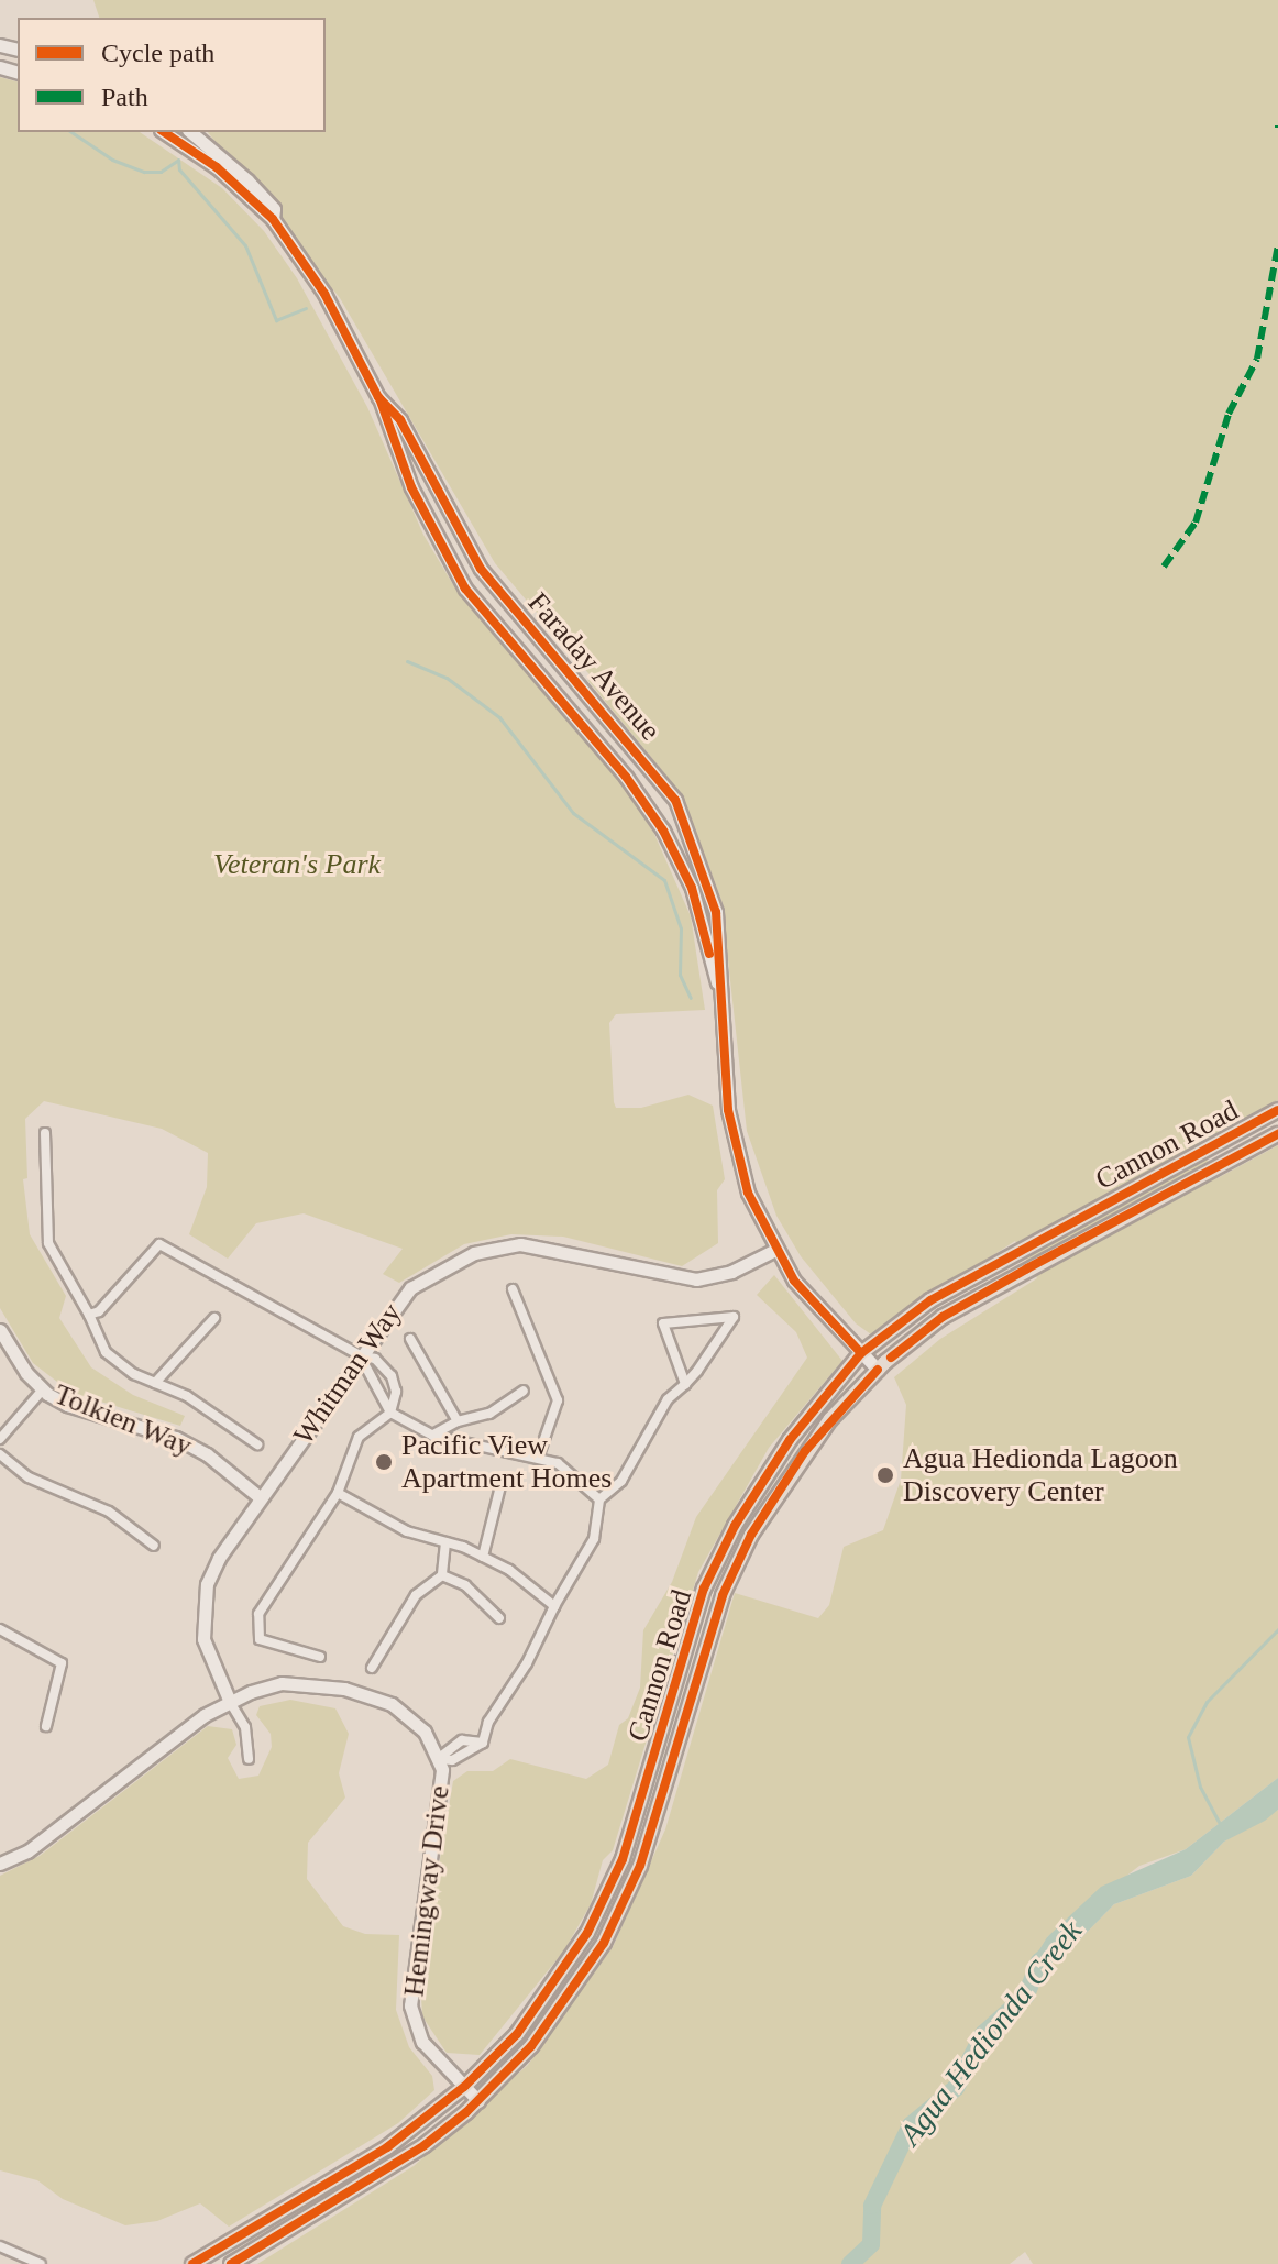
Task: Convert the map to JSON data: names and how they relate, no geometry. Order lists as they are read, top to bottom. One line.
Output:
{"streets":{"main road":["Faraday Avenue","Cannon Road","Whitman Way","Tolkien Way","Hemingway Drive"]},"crossings":[["Faraday Avenue","Cannon Road"],["Faraday Avenue","Whitman Way"],["Cannon Road","Hemingway Drive"],["Whitman Way","Tolkien Way"],["Whitman Way","Hemingway Drive"]],"water":["Agua Hedionda Creek"],"parks":["Veteran's Park"],"places":["Pacific View Apartment Homes","Agua Hedionda Lagoon Discovery Center"],"legend":["Cycle path","Path"]}
